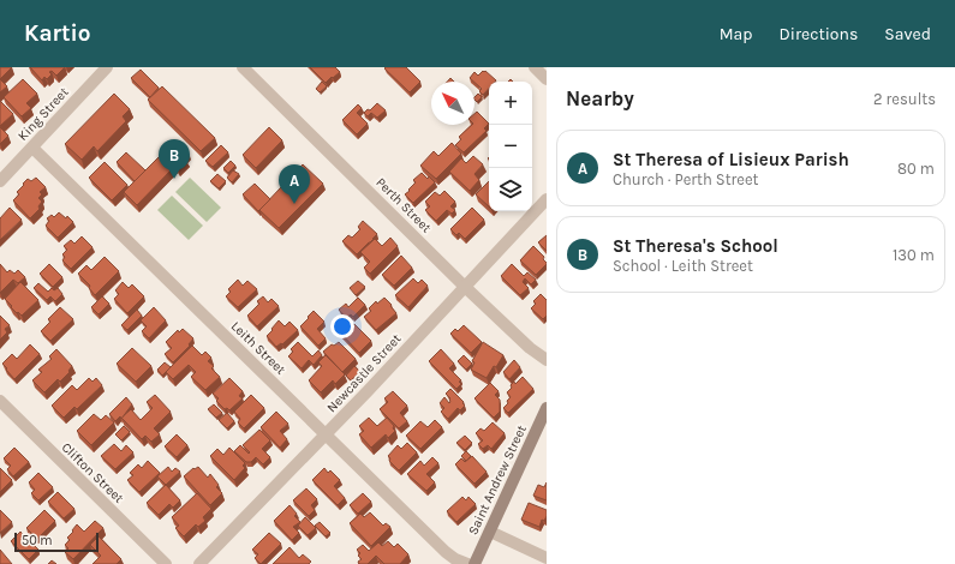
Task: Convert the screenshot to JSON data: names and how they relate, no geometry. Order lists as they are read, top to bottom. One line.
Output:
{"streets":{"street":["King Street","Perth Street","Leith Street","Newcastle Street","Clifton Street","Saint Andrew Street"]},"crossings":[["King Street","Leith Street"],["Perth Street","Newcastle Street"],["Leith Street","Newcastle Street"]],"scale_bar":"50 m","north":"top left","page":{"header":"Kartio","nav":["Map","Directions","Saved"],"heading":["Nearby","2 results"],"map_buttons":["+","−"],"list":[{"mark":"A","name":"St Theresa of Lisieux Parish","note":"Church · Perth Street","value":"80 m"},{"mark":"B","name":"St Theresa's School","note":"School · Leith Street","value":"130 m"}],"pins":["B","A"],"scale":"50 m"}}
